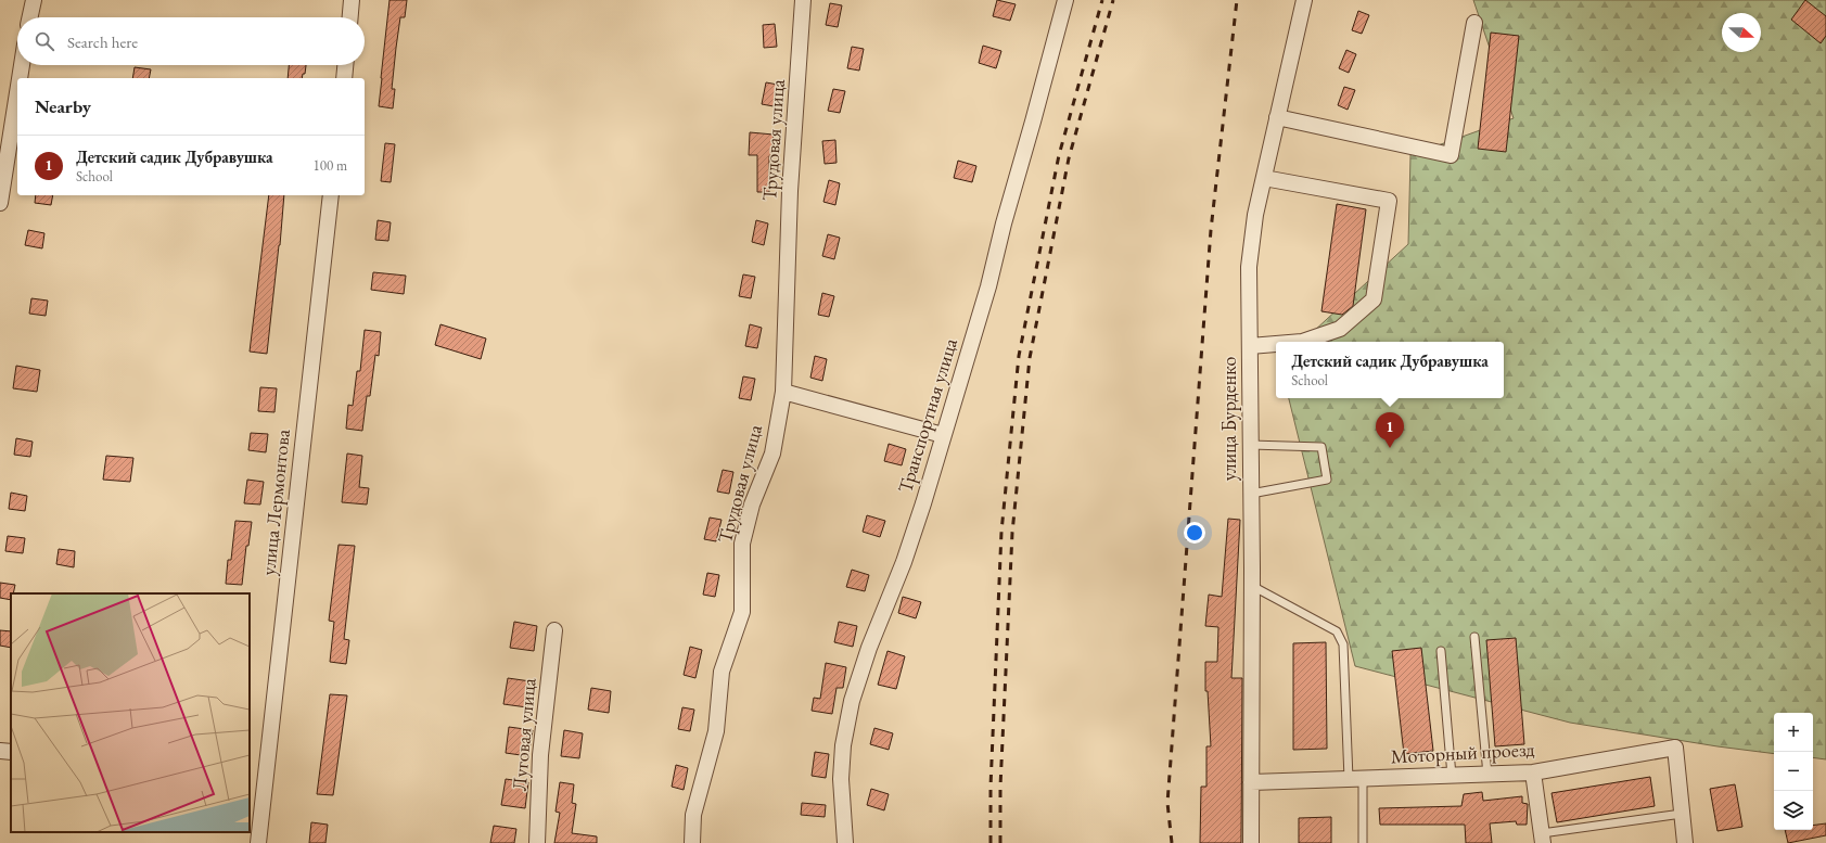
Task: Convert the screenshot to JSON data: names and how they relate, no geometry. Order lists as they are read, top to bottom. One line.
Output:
{"streets":{"street":["Трудовая улица","Транспортная улица","улица Бурденко","улица Лермонтова","Луговая улица","Моторный проезд"]},"crossings":[["улица Бурденко","Моторный проезд"]],"north":"right","page":{"search":"Search here","heading":"Nearby","list":[{"mark":"1","name":"Детский садик Дубравушка","note":"School","value":"100 m"}],"popup":["Детский садик Дубравушка","School"],"pins":"1","map_buttons":["+","−"]}}
